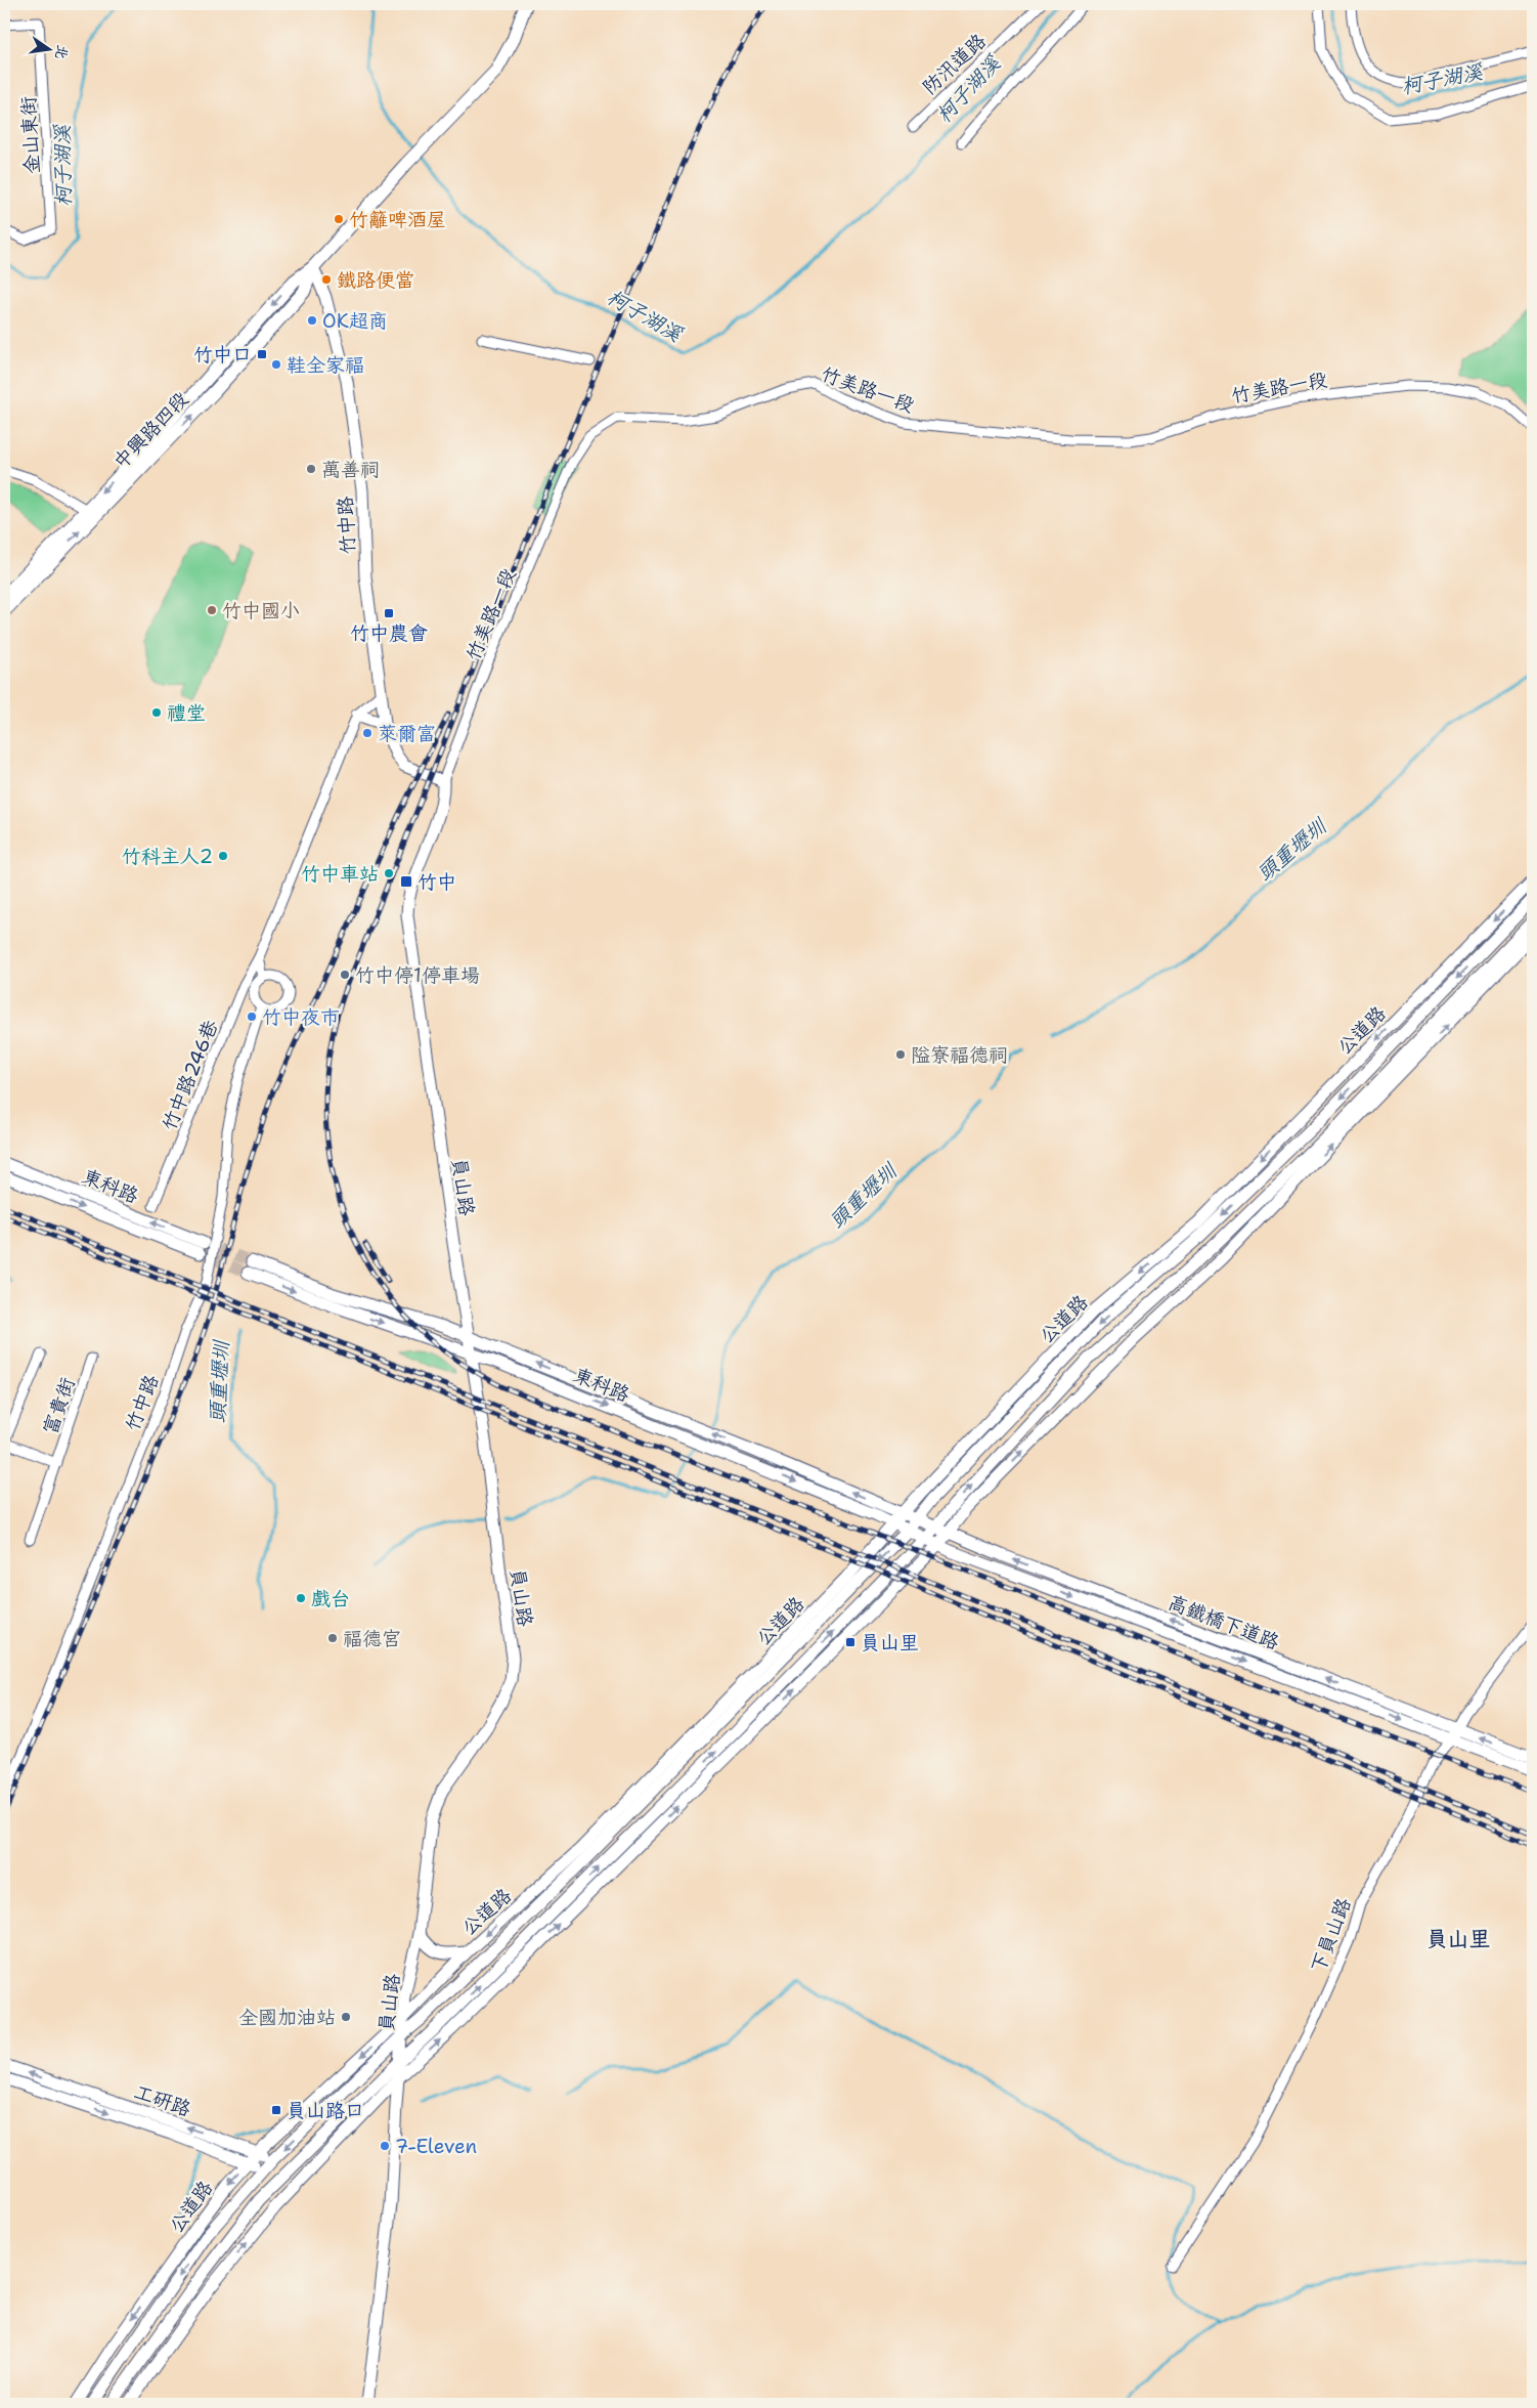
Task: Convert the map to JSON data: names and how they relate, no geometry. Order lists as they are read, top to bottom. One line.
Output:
{"streets":{"main road":["中興路四段"],"street":["防汛道路","金山東街","竹美路一段","竹中路","公道路","竹中路246巷","東科路","員山路","富貴街","高鐵橋下道路","下員山路","工研路"]},"crossings":[["竹美路一段","竹中路"],["竹美路一段","員山路"],["中興路四段","竹中路"],["竹中路","員山路"],["公道路","東科路"],["公道路","員山路"],["公道路","高鐵橋下道路"],["公道路","工研路"],["東科路","員山路"],["東科路","高鐵橋下道路"],["高鐵橋下道路","下員山路"]],"districts":["員山里"],"water":["柯子湖溪","頭重壢圳"],"places":{"other":["竹籬啤酒屋","鐵路便當","OK超商","鞋全家福","萬善祠","竹中國小","禮堂","萊爾富","竹科主人2","竹中車站","竹中停1停車場","竹中夜市","隘寮福德祠","戲台","福德宮","全國加油站","7-Eleven"],"transit":["竹中口","竹中農會","竹中","員山里","員山路口"]},"north":"right"}
